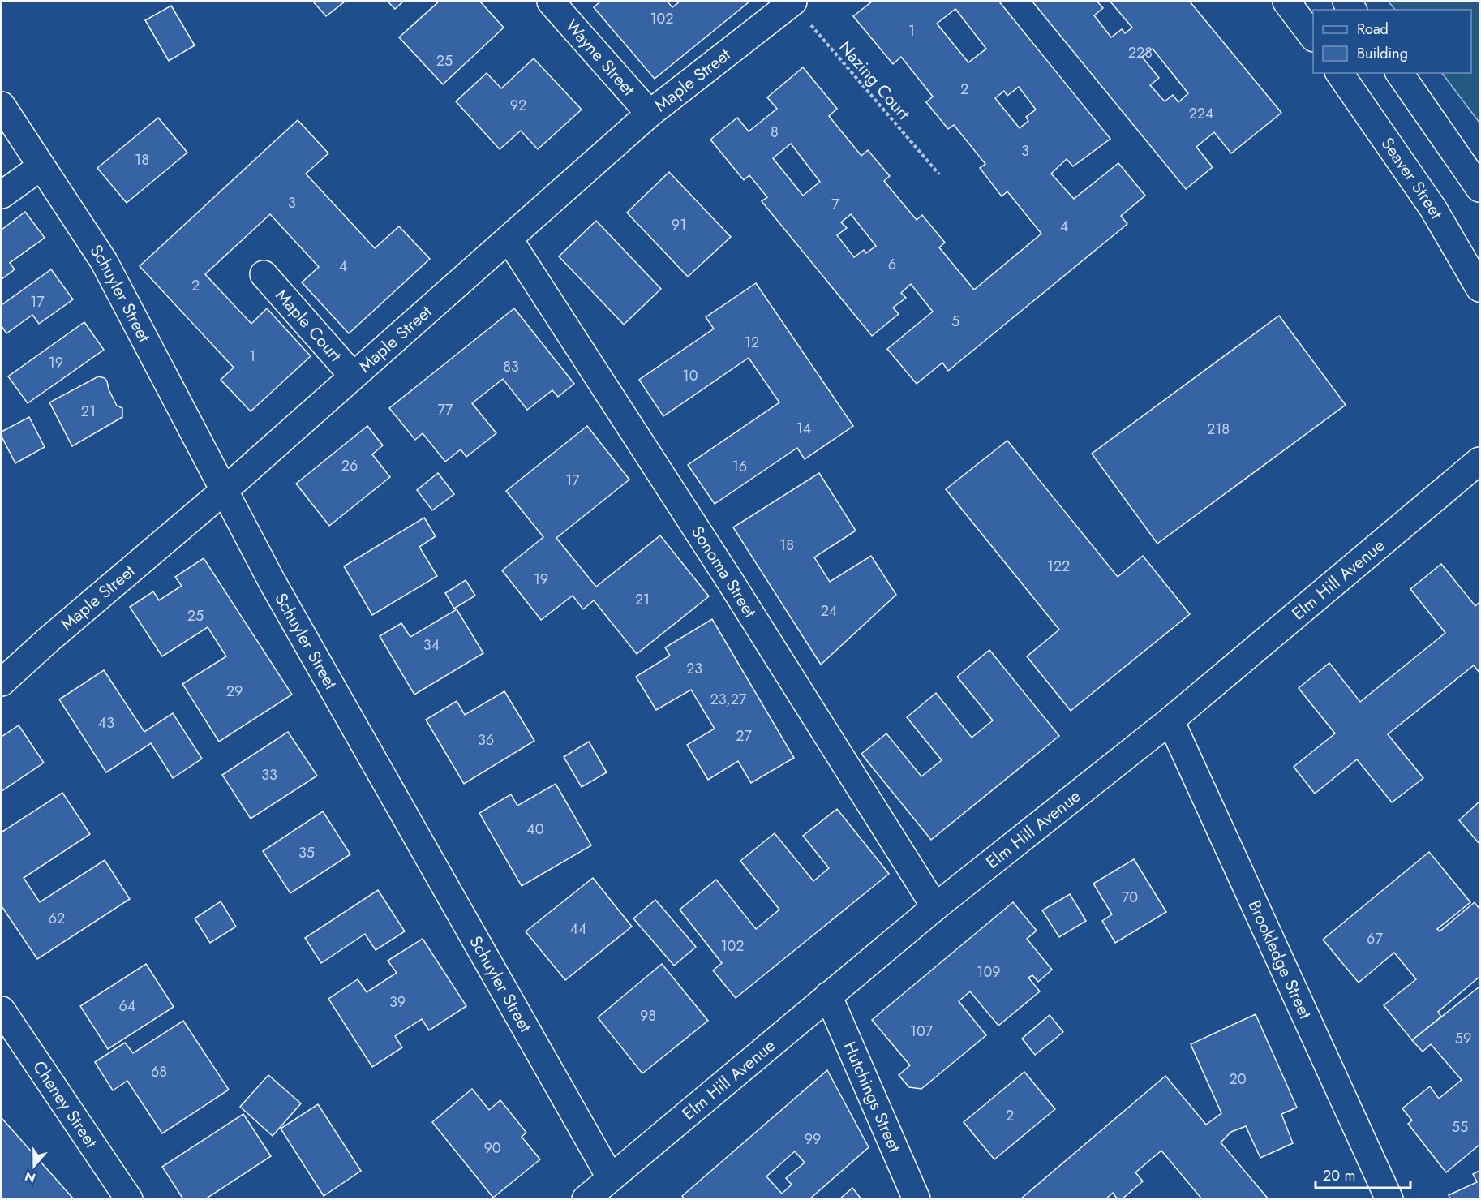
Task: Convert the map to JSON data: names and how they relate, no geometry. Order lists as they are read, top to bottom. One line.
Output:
{"streets":{"street":["Wayne Street","Maple Street","Seaver Street","Schuyler Street","Maple Court","Sonoma Street","Elm Hill Avenue","Brookledge Street","Hutchings Street","Cheney Street"],"path":["Nazing Court"]},"crossings":[["Wayne Street","Maple Street"],["Maple Street","Nazing Court"],["Maple Street","Schuyler Street"],["Maple Street","Maple Court"],["Maple Street","Sonoma Street"],["Schuyler Street","Elm Hill Avenue"],["Sonoma Street","Elm Hill Avenue"],["Elm Hill Avenue","Brookledge Street"],["Elm Hill Avenue","Hutchings Street"]],"house_numbers":["102","1","228","25","2","92","224","8","3","18","3","7","91","4","6","4","2","17","5","12","1","19","83","10","77","21","14","218","26","16","17","18","122","19","21","24","25","34","23","29","23,27","43","27","36","33","40","35","70","62","44","67","102","109","39","64","98","107","59","68","20","2","55","99","90"],"legend":["Road","Building"],"scale_bar":"20 m","north":"bottom"}
